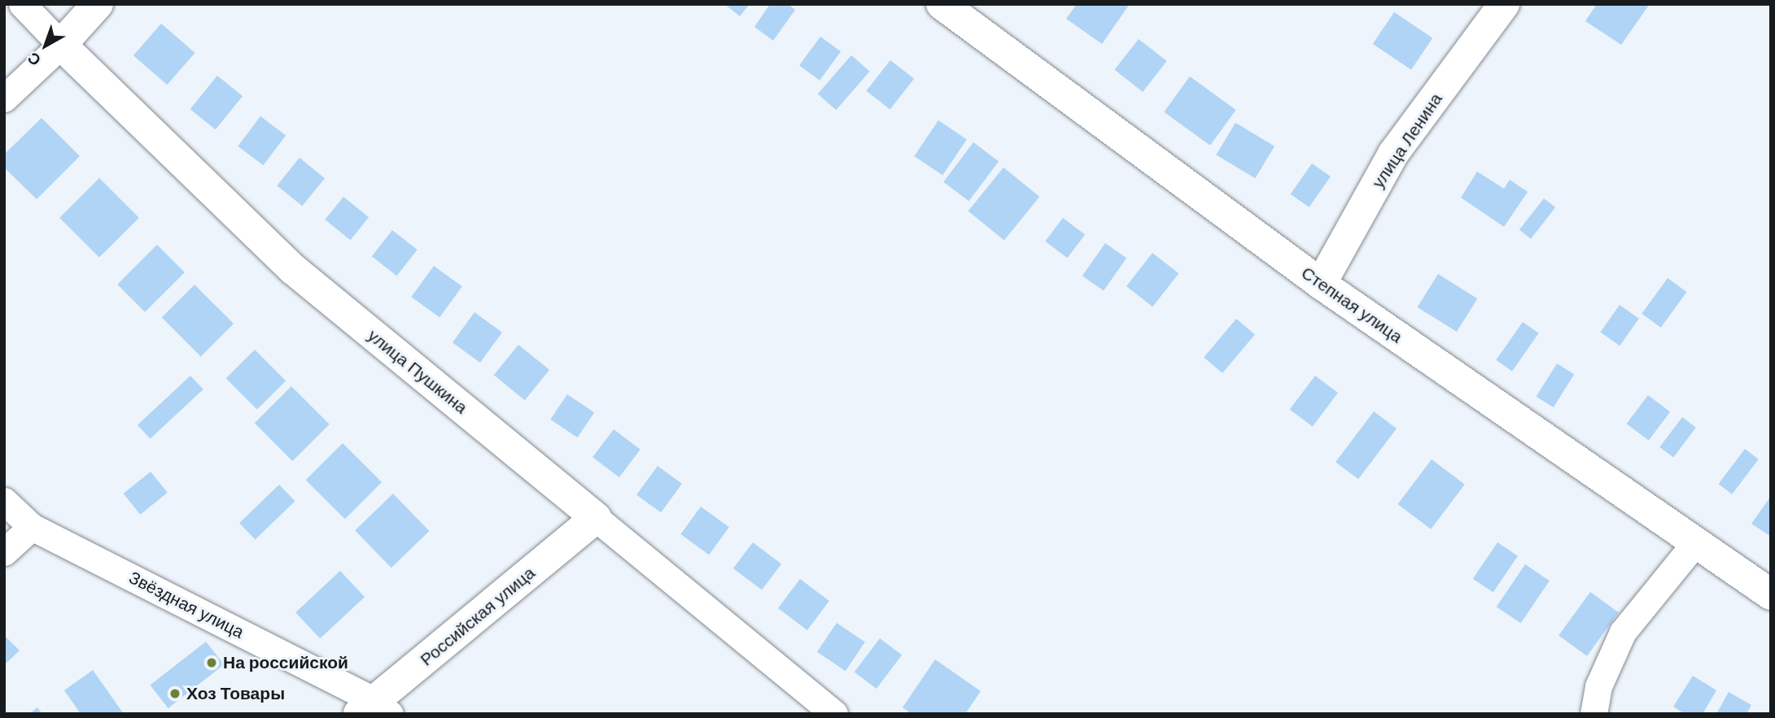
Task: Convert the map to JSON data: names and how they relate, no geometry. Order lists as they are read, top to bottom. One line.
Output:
{"streets":{"street":["улица Ленина","Степная улица","улица Пушкина","Звёздная улица","Российская улица"]},"crossings":[["улица Ленина","Степная улица"],["улица Пушкина","Российская улица"],["Звёздная улица","Российская улица"]],"places":["На российской","Хоз Товары"],"north":"bottom left"}
